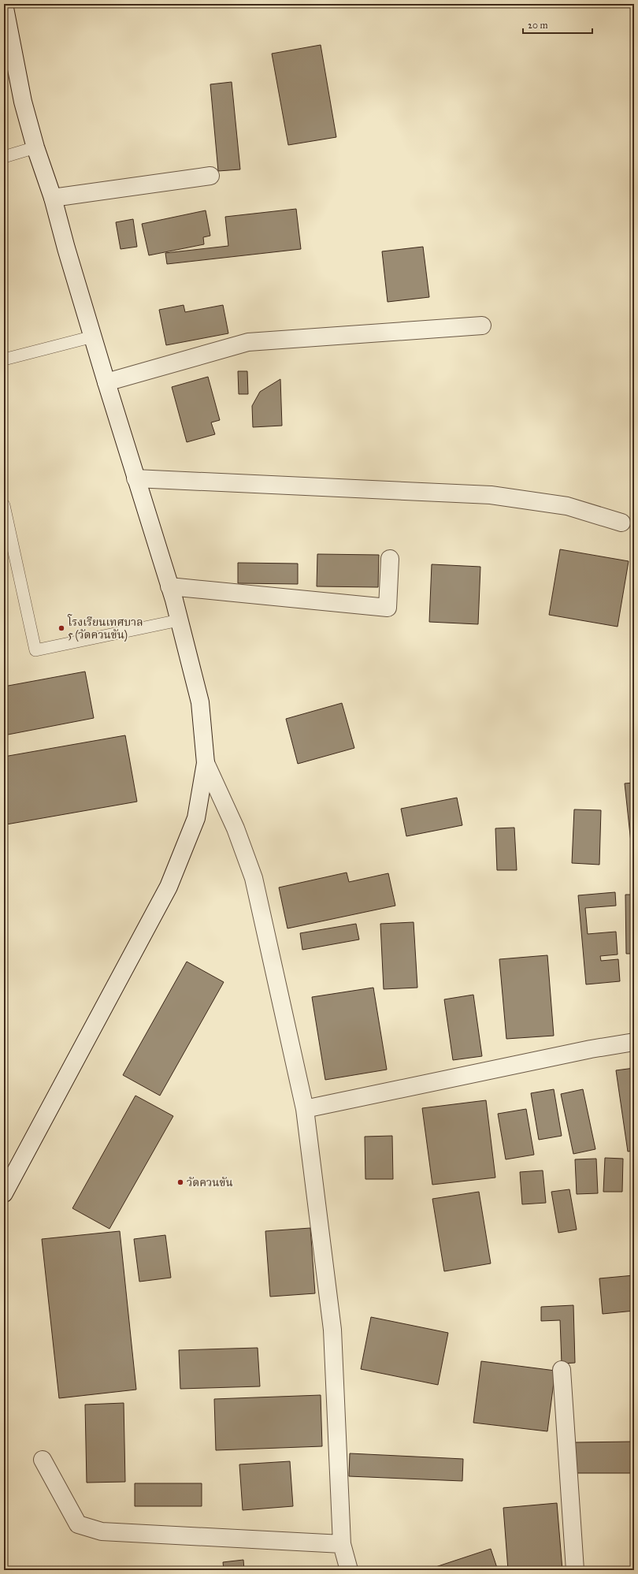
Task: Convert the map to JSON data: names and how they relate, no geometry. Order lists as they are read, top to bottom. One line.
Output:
{"places":["โรงเรียนเทศบาล 5 (วัดควนขัน)","วัดควนขัน"],"scale_bar":"20 m"}
